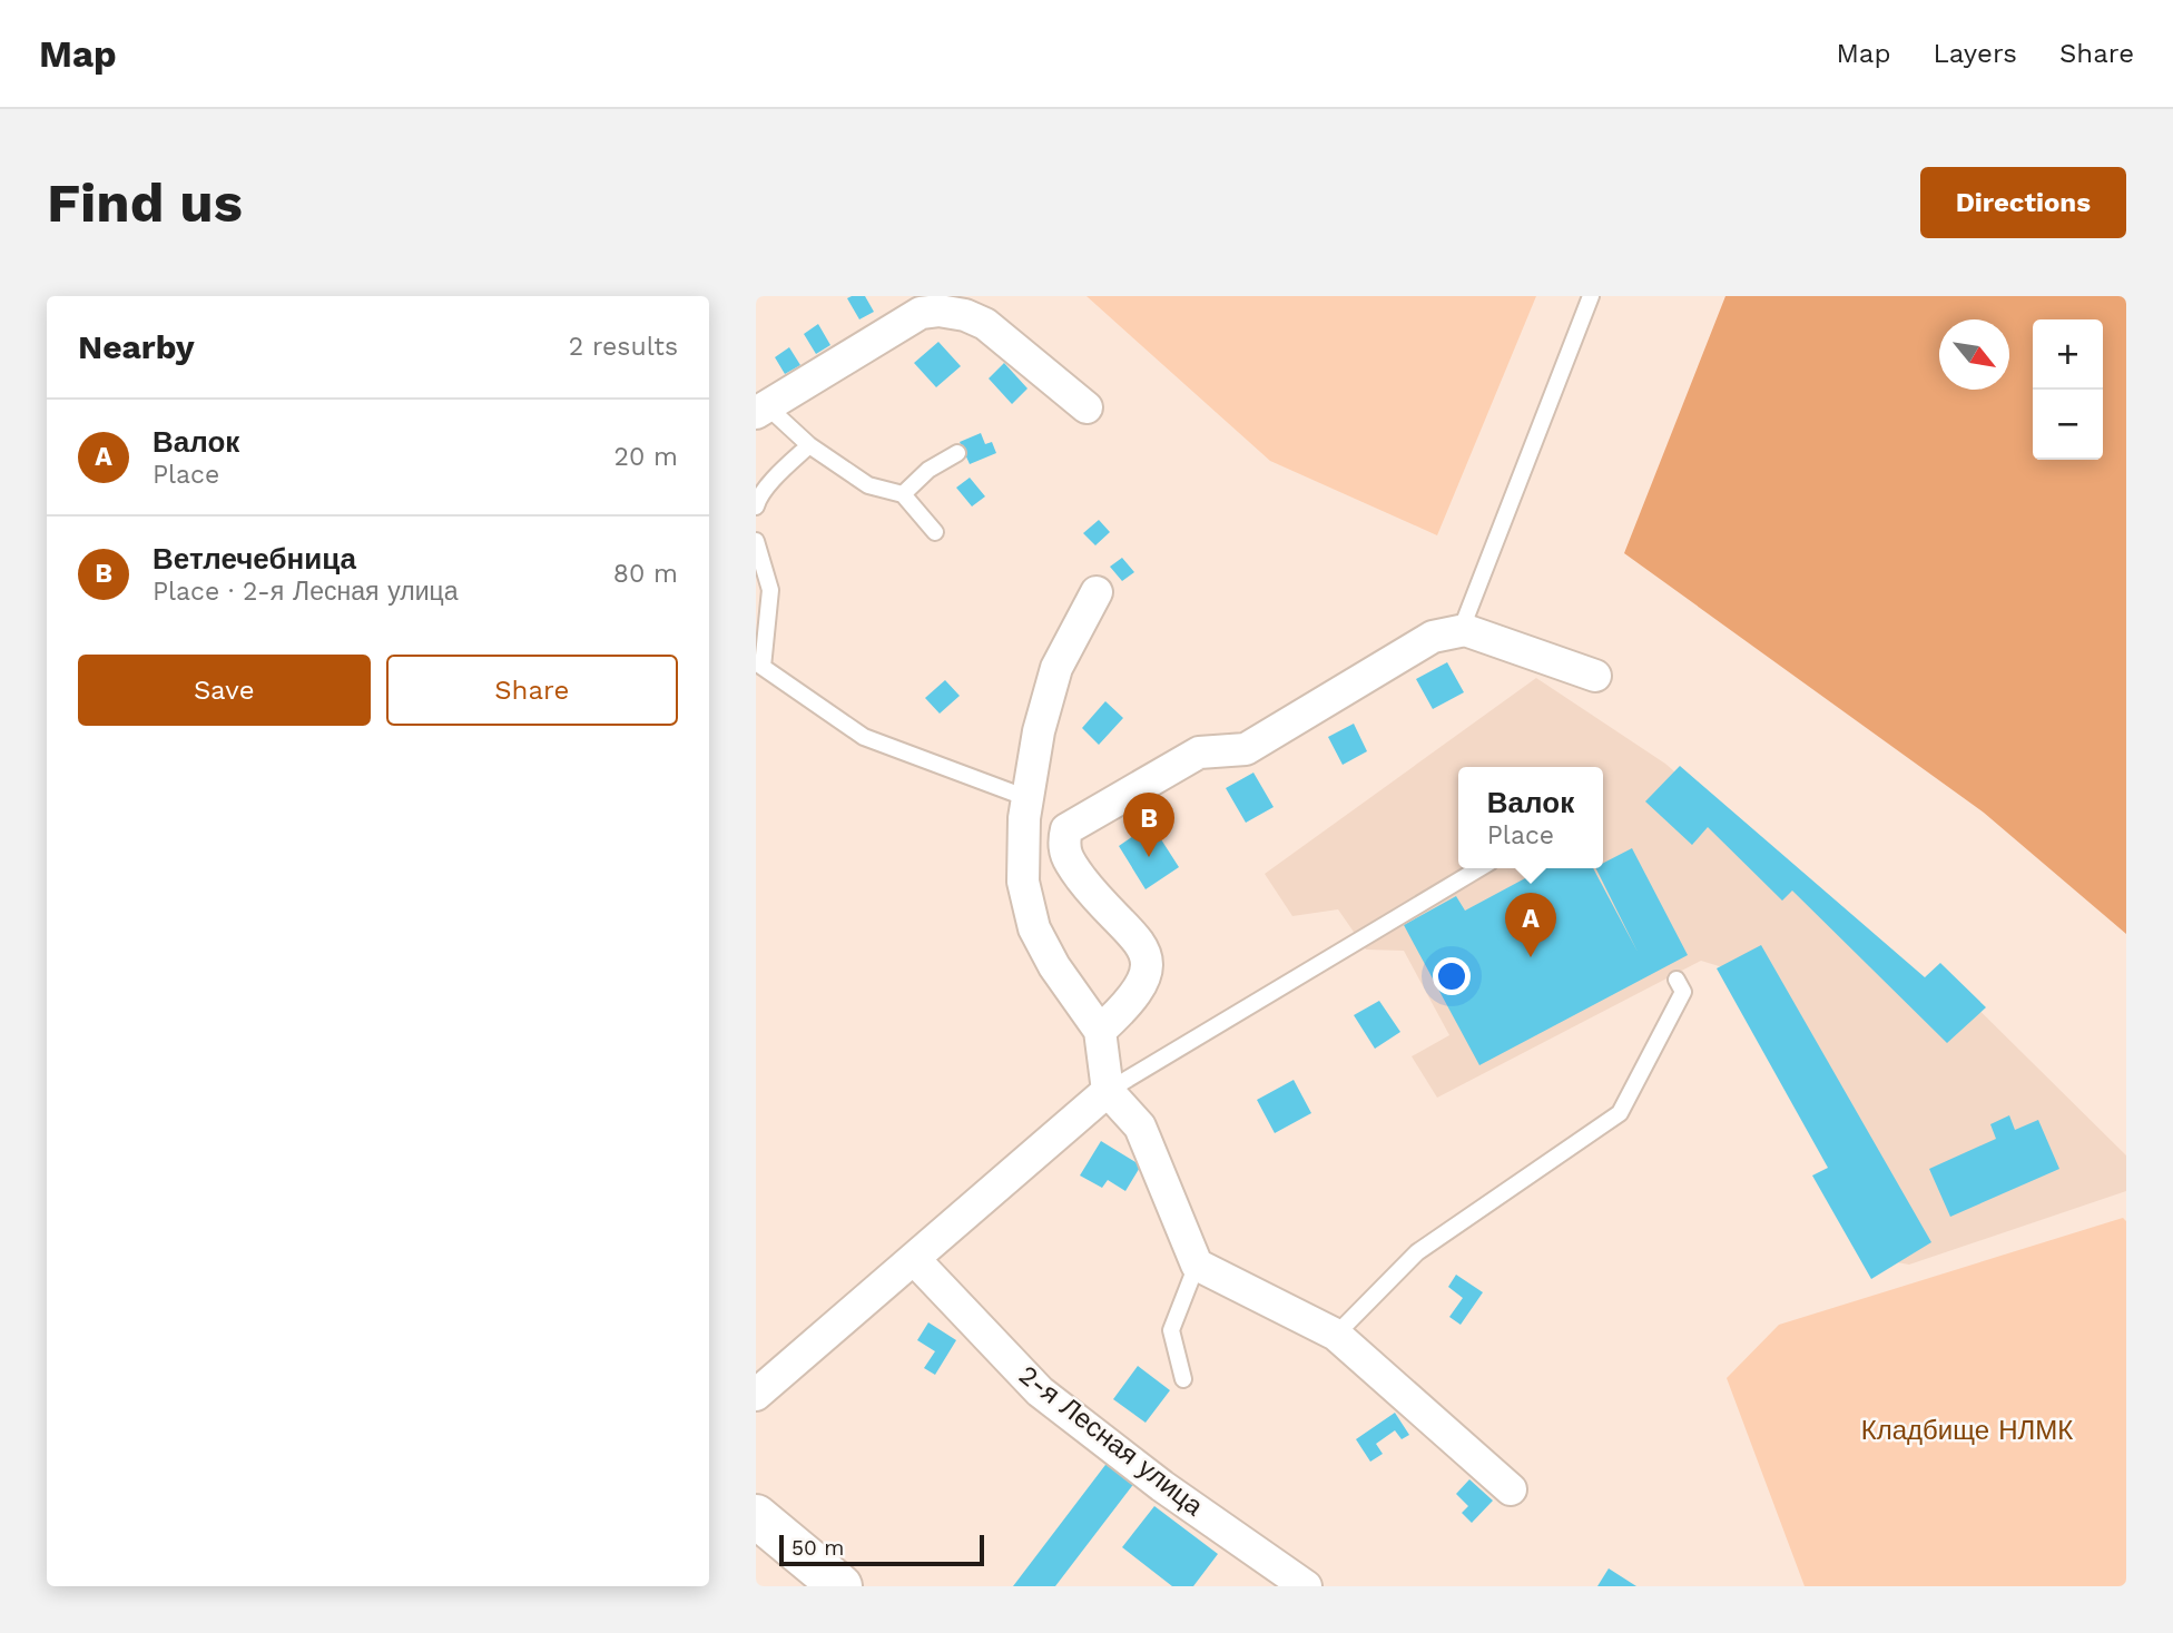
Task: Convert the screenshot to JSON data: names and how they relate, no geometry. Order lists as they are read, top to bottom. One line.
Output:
{"streets":{"street":["2-я Лесная улица"]},"parks":["Кладбище НЛМК"],"scale_bar":"50 m","north":"bottom right","page":{"header":"Map","nav":["Map","Layers","Share"],"buttons":["Directions",["Save","Share"]],"title":"Find us","heading":["Nearby","2 results"],"map_buttons":["+","−"],"list":[{"mark":"A","name":"Валок","note":"Place","value":"20 m"},{"mark":"B","name":"Ветлечебница","note":"Place · 2-я Лесная улица","value":"80 m"}],"popup":["Валок","Place"],"pins":["B","A"],"scale":"50 m"}}
